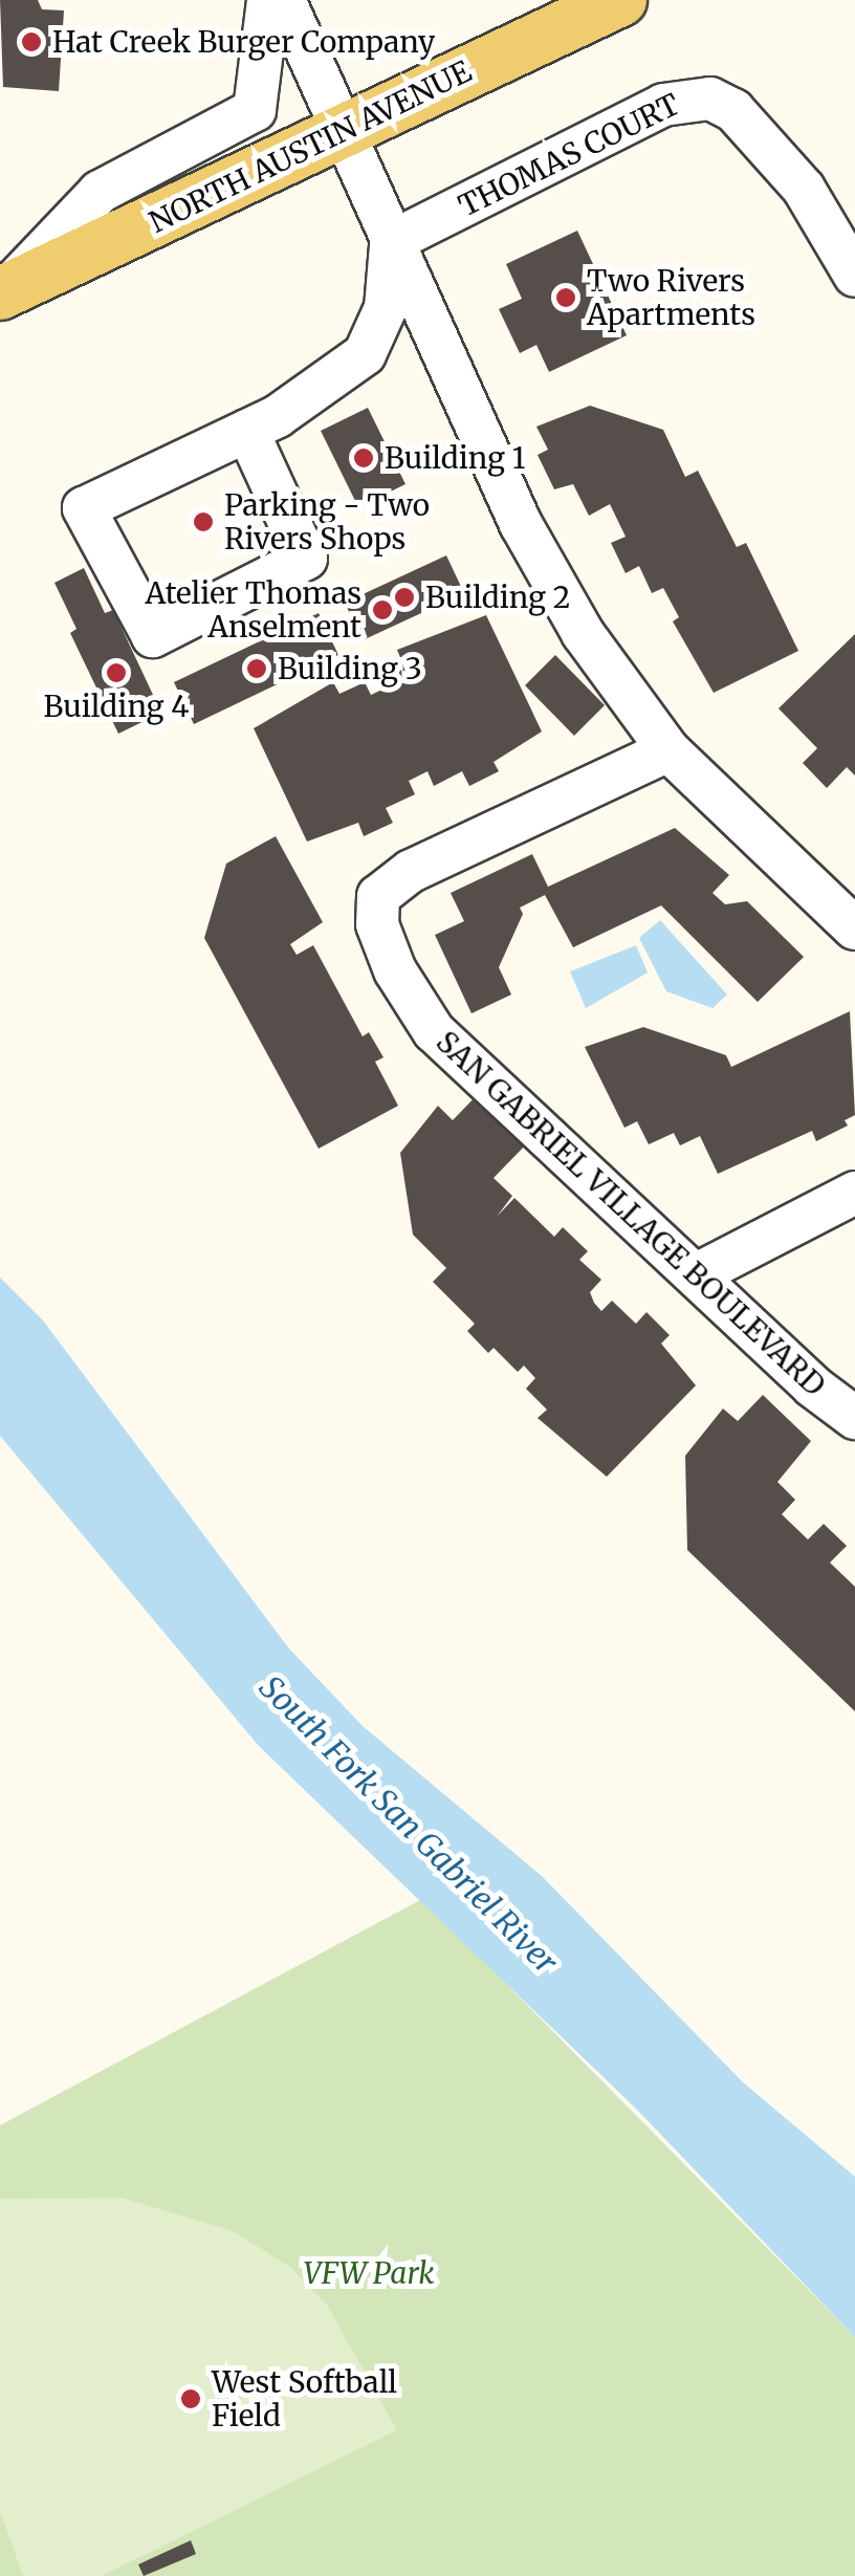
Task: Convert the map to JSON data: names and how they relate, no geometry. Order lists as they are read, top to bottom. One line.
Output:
{"streets":{"main road":["NORTH AUSTIN AVENUE"],"street":["THOMAS COURT","SAN GABRIEL VILLAGE BOULEVARD"]},"water":["South Fork San Gabriel River"],"parks":["VFW Park"],"places":["Hat Creek Burger Company","Two Rivers Apartments","Building 1","Parking - Two Rivers Shops","Building 2","Atelier Thomas Anselment","Building 3","Building 4","West Softball Field"]}
